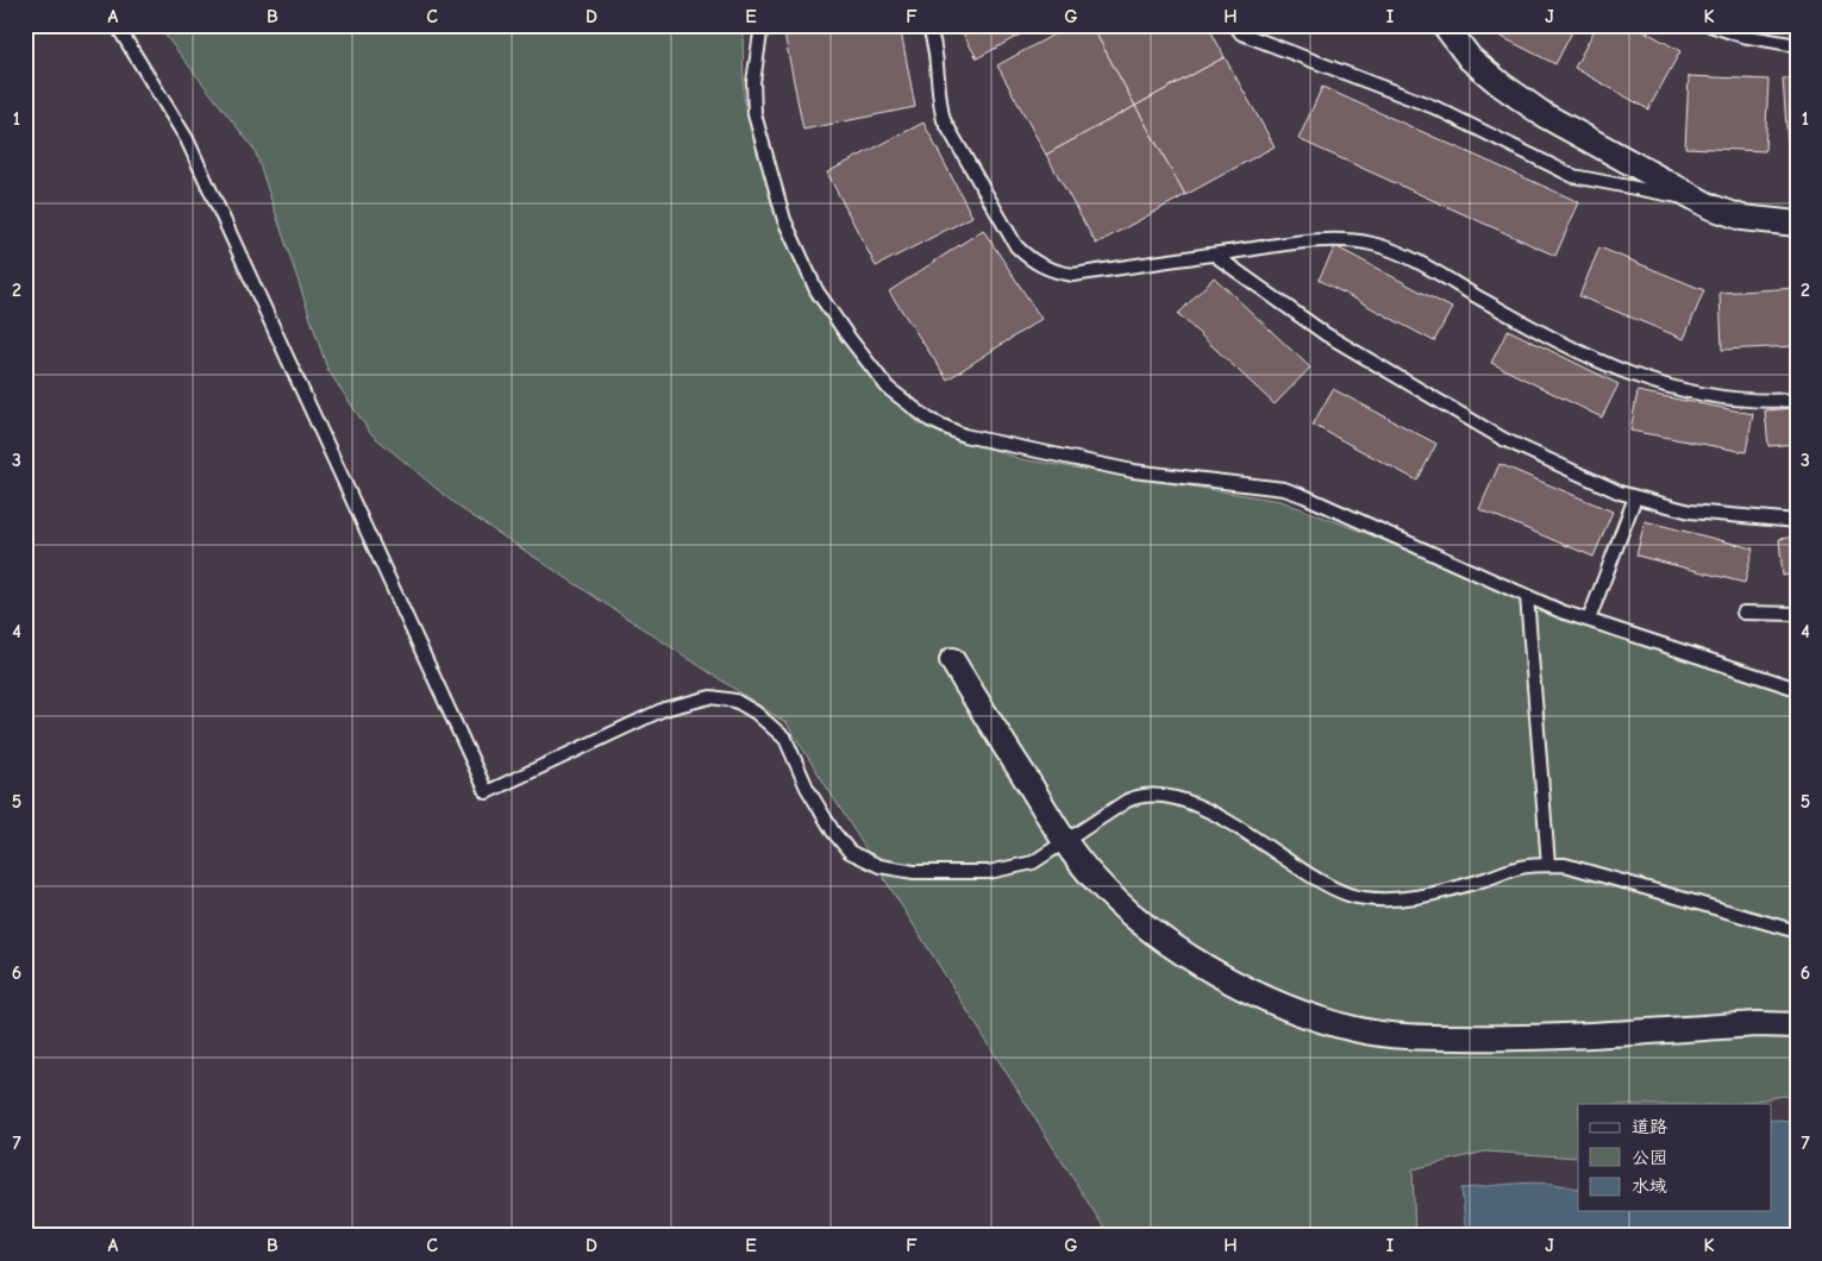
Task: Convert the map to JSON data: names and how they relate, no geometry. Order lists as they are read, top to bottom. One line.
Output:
{"legend":["道路","公园","水域"],"grid":{"columns":["A","B","C","D","E","F","G","H","I","J","K"],"rows":["1","2","3","4","5","6","7"]}}
